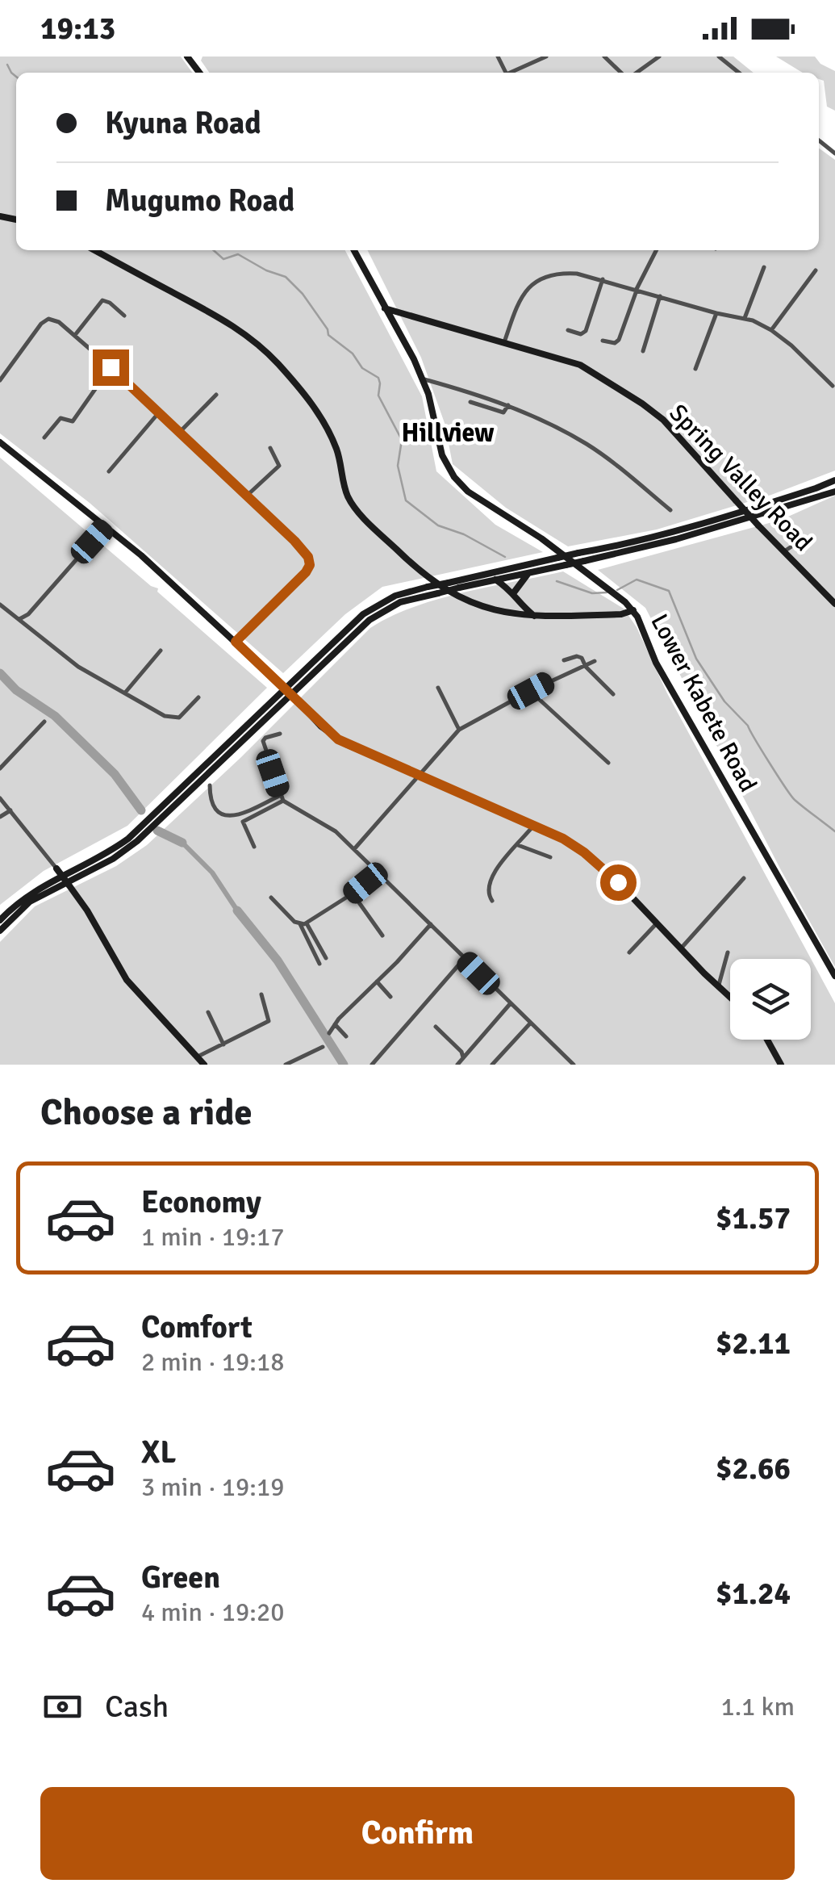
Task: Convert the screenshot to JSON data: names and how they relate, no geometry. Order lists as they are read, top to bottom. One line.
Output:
{"streets":{"main road":["Spring Valley Road","Lower Kabete Road"]},"crossings":[["Spring Valley Road","Lower Kabete Road"]],"districts":["Hillview"],"page":{"status":"19:13","banner":["Kyuna Road","Mugumo Road"],"heading":"Choose a ride","list":[{"name":"Economy","note":"1 min · 19:17","value":"$1.57"},{"name":"Comfort","note":"2 min · 19:18","value":"$2.11"},{"name":"XL","note":"3 min · 19:19","value":"$2.66"},{"name":"Green","note":"4 min · 19:20","value":"$1.24"}],"pay":["Cash","1.1 km"],"buttons":"Confirm"}}
